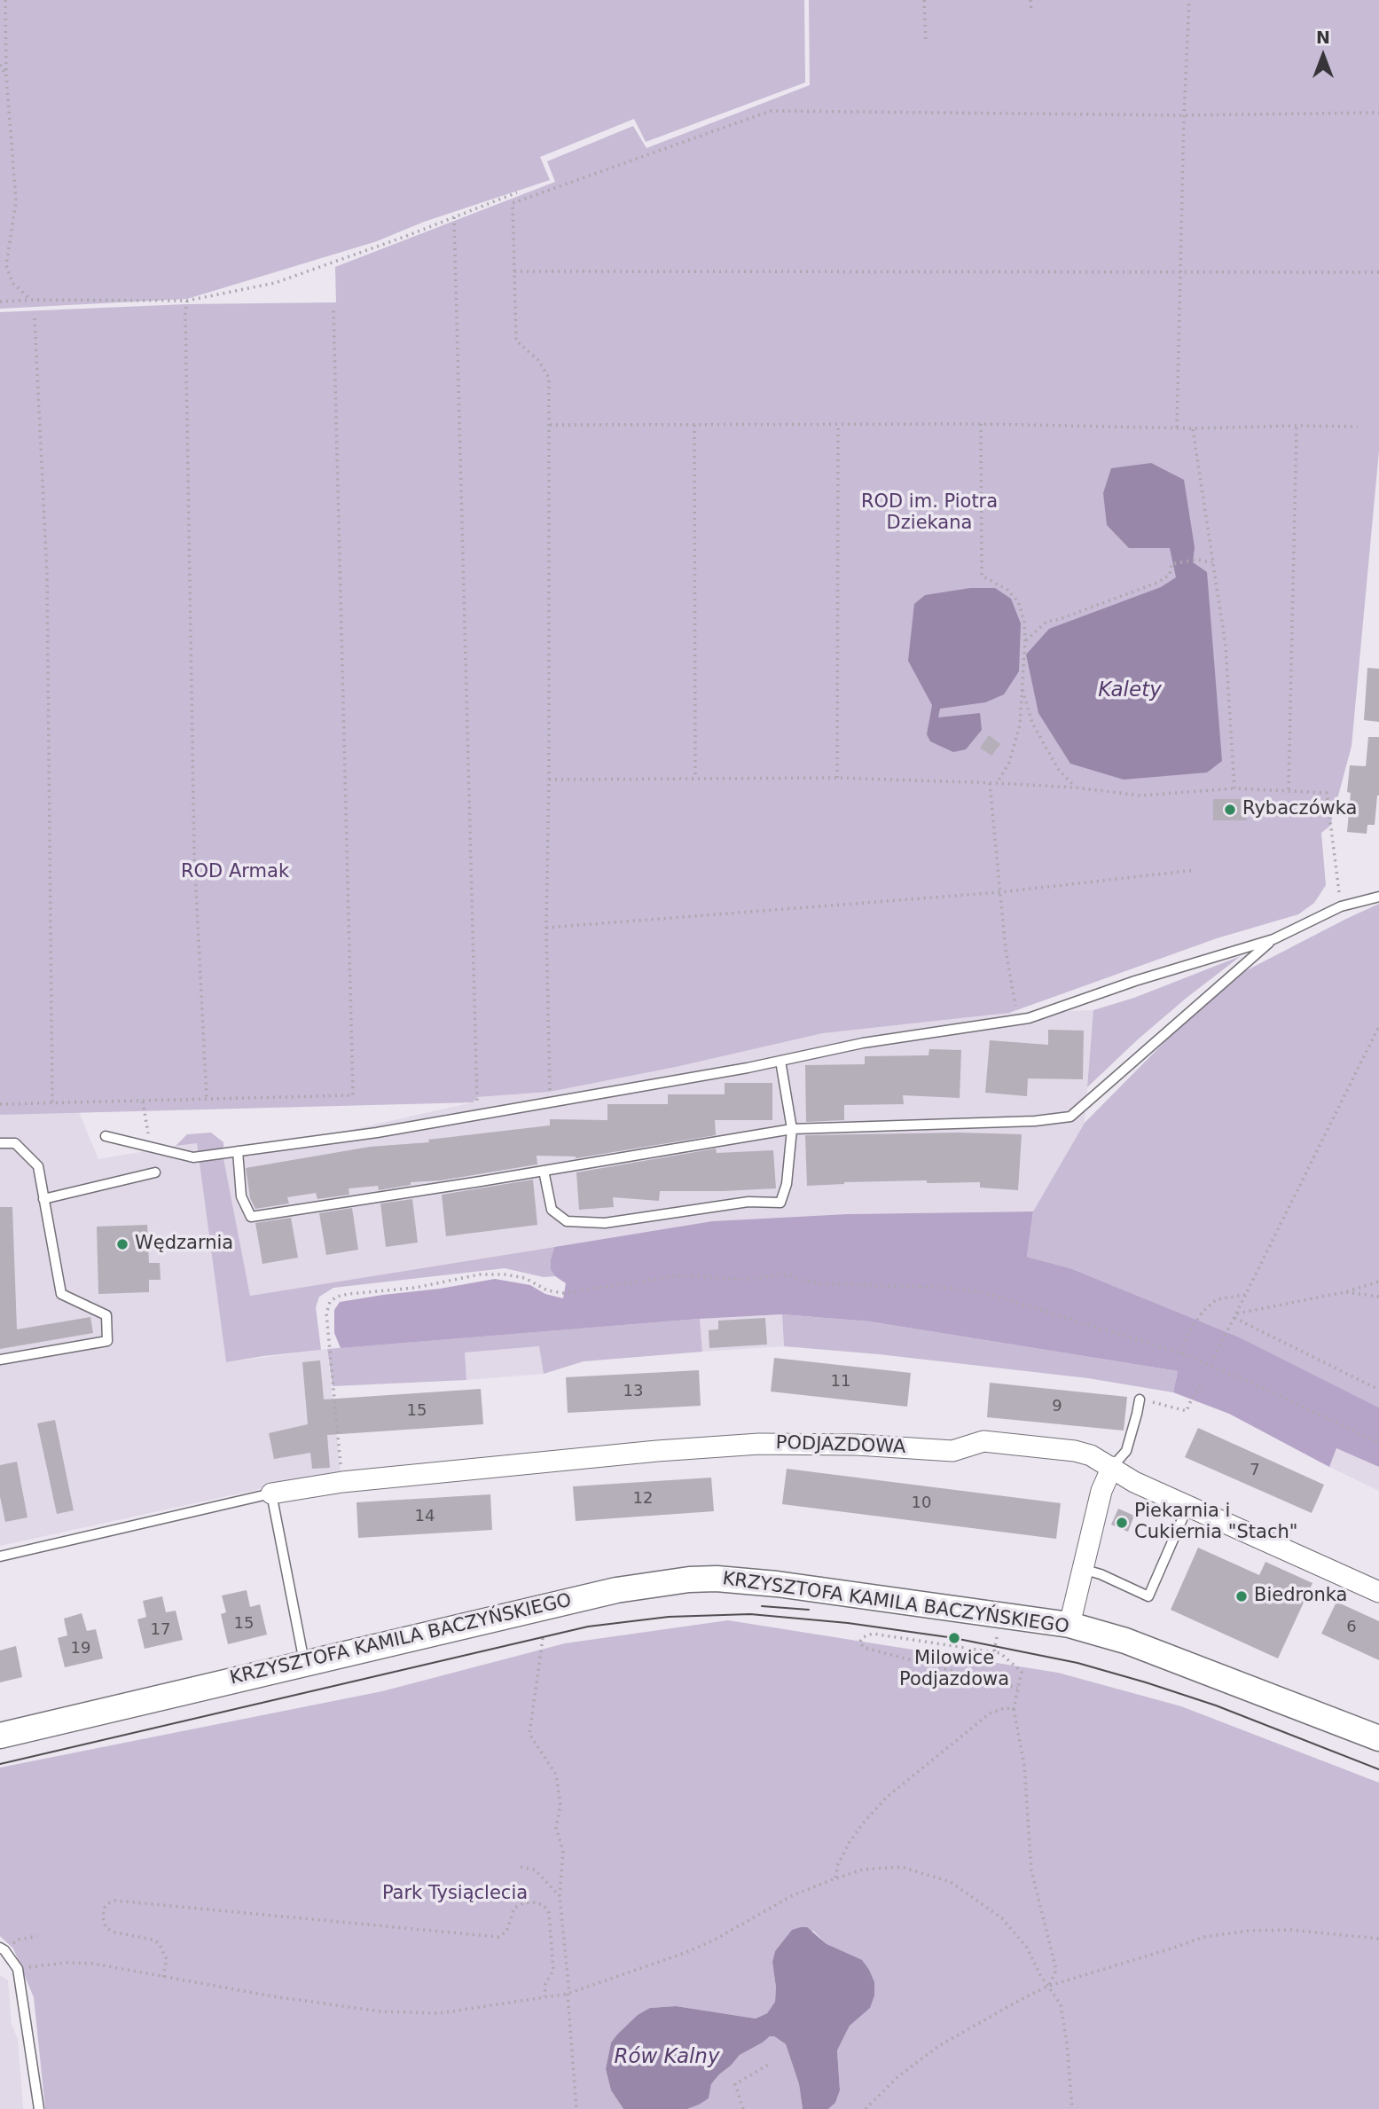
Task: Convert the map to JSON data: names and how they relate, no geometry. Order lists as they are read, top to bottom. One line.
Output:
{"streets":{"street":["PODJAZDOWA","KRZYSZTOFA KAMILA BACZYŃSKIEGO"]},"water":["Kalety","Rów Kalny"],"parks":["ROD im. Piotra Dziekana","ROD Armak","Park Tysiąclecia"],"places":["Rybaczówka","Wędzarnia","Piekarnia i Cukiernia \"Stach\"","Biedronka","Milowice Podjazdowa"],"house_numbers":["11","13","9","15","7","12","10","14","15","6","17","19"],"north":"top"}
